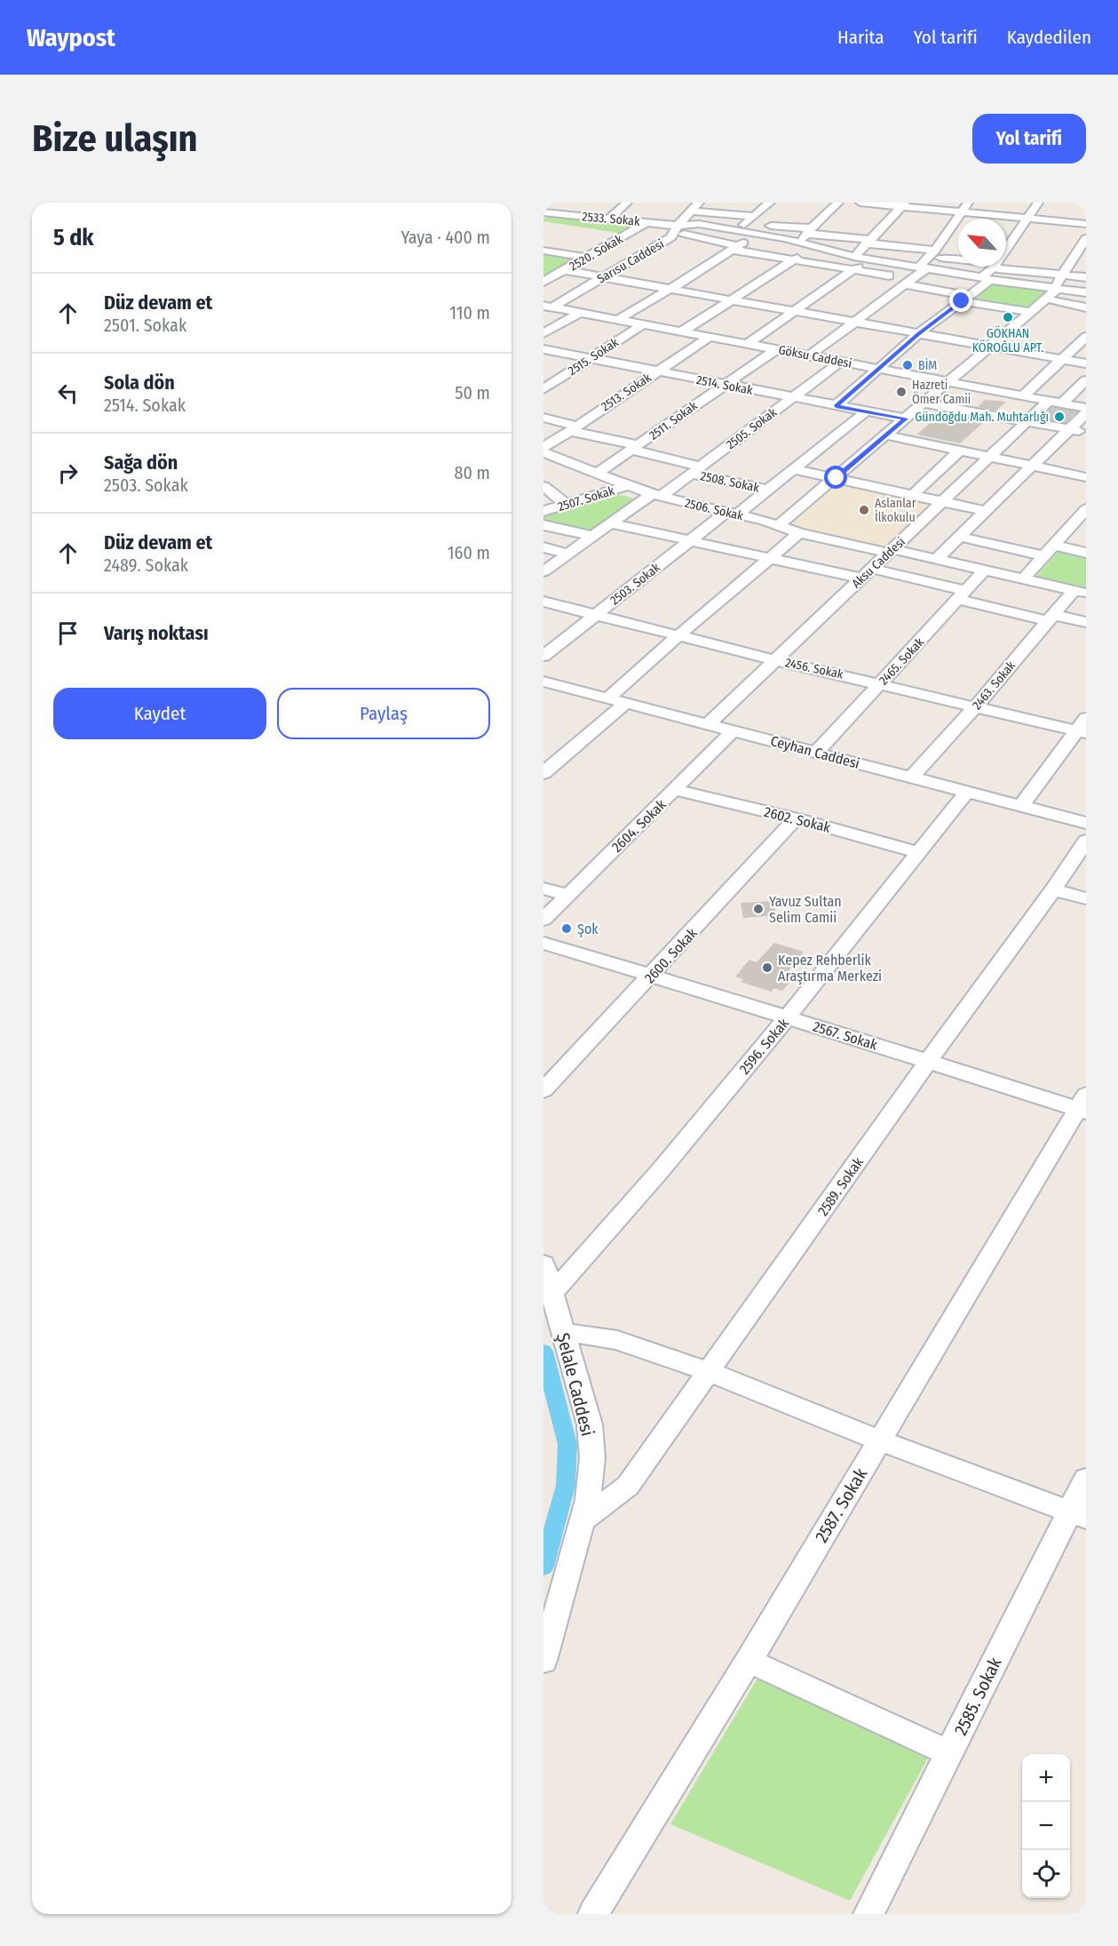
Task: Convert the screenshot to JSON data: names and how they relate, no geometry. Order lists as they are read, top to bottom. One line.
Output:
{"streets":{"street":["2533. Sokak","2520. Sokak","Sarısu Caddesi","2515. Sokak","Göksu Caddesi","2514. Sokak","2513. Sokak","2511. Sokak","2505. Sokak","2508. Sokak","2507. Sokak","2506. Sokak","Aksu Caddesi","2503. Sokak","2465. Sokak","2456. Sokak","2463. Sokak","Ceyhan Caddesi","2602. Sokak","2604. Sokak","2600. Sokak","2567. Sokak","2596. Sokak","2589. Sokak","Şelale Caddesi","2587. Sokak","2585. Sokak"]},"crossings":[["2533. Sokak","2520. Sokak"],["2533. Sokak","Sarısu Caddesi"],["Sarısu Caddesi","Göksu Caddesi"],["2515. Sokak","Göksu Caddesi"],["2515. Sokak","2514. Sokak"],["Göksu Caddesi","2513. Sokak"],["Göksu Caddesi","2511. Sokak"],["Göksu Caddesi","2505. Sokak"],["Göksu Caddesi","Aksu Caddesi"],["2514. Sokak","2513. Sokak"],["2514. Sokak","2511. Sokak"],["2514. Sokak","2505. Sokak"],["2514. Sokak","2503. Sokak"],["2513. Sokak","2508. Sokak"],["2511. Sokak","2508. Sokak"],["2511. Sokak","2506. Sokak"],["2505. Sokak","2508. Sokak"],["2505. Sokak","2506. Sokak"],["2508. Sokak","2503. Sokak"],["2507. Sokak","2506. Sokak"],["2506. Sokak","Aksu Caddesi"],["2506. Sokak","2503. Sokak"],["2506. Sokak","2465. Sokak"],["2506. Sokak","2463. Sokak"],["Aksu Caddesi","2456. Sokak"],["Aksu Caddesi","Ceyhan Caddesi"],["2503. Sokak","2456. Sokak"],["2465. Sokak","2456. Sokak"],["2465. Sokak","Ceyhan Caddesi"],["2456. Sokak","2463. Sokak"],["2463. Sokak","Ceyhan Caddesi"],["Ceyhan Caddesi","2604. Sokak"],["Ceyhan Caddesi","2596. Sokak"],["2602. Sokak","2604. Sokak"],["2602. Sokak","2600. Sokak"],["2602. Sokak","2596. Sokak"],["2600. Sokak","2567. Sokak"],["2567. Sokak","2596. Sokak"],["2567. Sokak","2589. Sokak"],["2567. Sokak","2587. Sokak"],["2596. Sokak","Şelale Caddesi"],["2589. Sokak","Şelale Caddesi"]],"places":["GÖKHAN KÖROĞLU APT.","BİM","Hazreti Ömer Camii","Gündoğdu Mah. Muhtarlığı","Aslanlar İlkokulu","Yavuz Sultan Selim Camii","Şok","Kepez Rehberlik Araştırma Merkezi"],"north":"top left","page":{"header":"Waypost","nav":["Harita","Yol tarifi","Kaydedilen"],"buttons":["Yol tarifi",["Kaydet","Paylaş"]],"title":"Bize ulaşın","heading":["5 dk","Yaya · 400 m"],"list":[["Düz devam et","2501. Sokak","110 m"],["Sola dön","2514. Sokak","50 m"],["Sağa dön","2503. Sokak","80 m"],["Düz devam et","2489. Sokak","160 m"],"Varış noktası"],"map_buttons":["+","−"]}}
